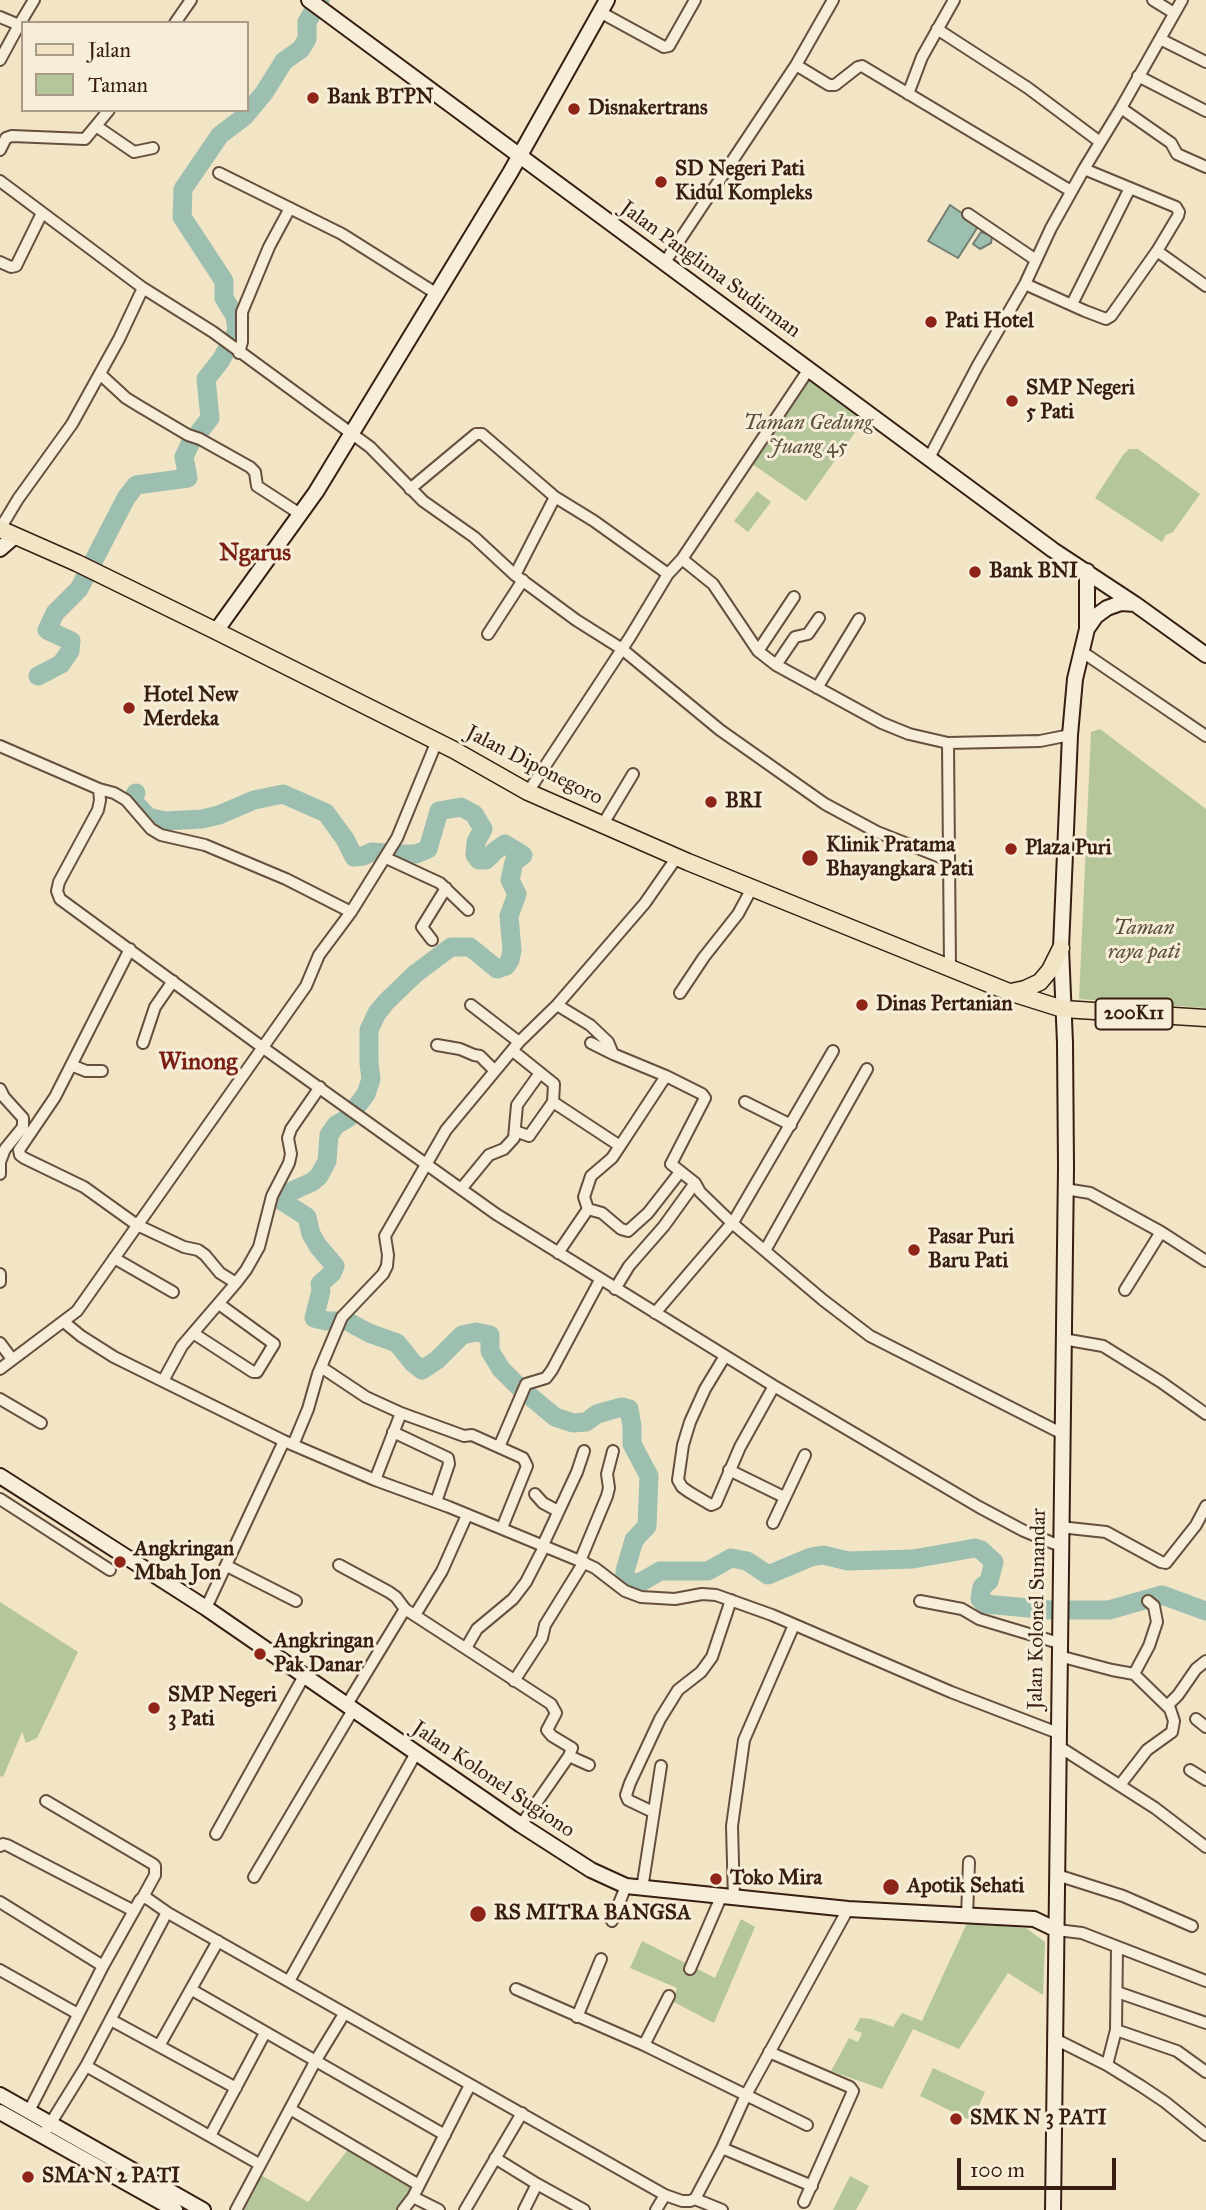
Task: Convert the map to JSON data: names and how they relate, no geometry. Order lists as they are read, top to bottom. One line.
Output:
{"streets":{"main road":["Jalan Panglima Sudirman","Jalan Diponegoro","200K11","Jalan Kolonel Sunandar","Jalan Kolonel Sugiono"]},"crossings":[["Jalan Panglima Sudirman","Jalan Kolonel Sunandar"],["Jalan Diponegoro","200K11"],["Jalan Diponegoro","Jalan Kolonel Sunandar"],["200K11","Jalan Kolonel Sunandar"],["Jalan Kolonel Sunandar","Jalan Kolonel Sugiono"]],"districts":["Ngarus","Winong"],"parks":["Taman Gedung Juang 45","Taman raya pati"],"places":["Bank BTPN","Disnakertrans","SD Negeri Pati Kidul Kompleks","Pati Hotel","SMP Negeri 5 Pati","Bank BNI","Hotel New Merdeka","BRI","Plaza Puri","Klinik Pratama Bhayangkara Pati","Dinas Pertanian","Pasar Puri Baru Pati","Angkringan Mbah Jon","Angkringan Pak Danar","SMP Negeri 3 Pati","Toko Mira","Apotik Sehati","RS MITRA BANGSA","SMK N 3 PATI","SMA N 2 PATI"],"legend":["Jalan","Taman"],"scale_bar":"100 m"}
